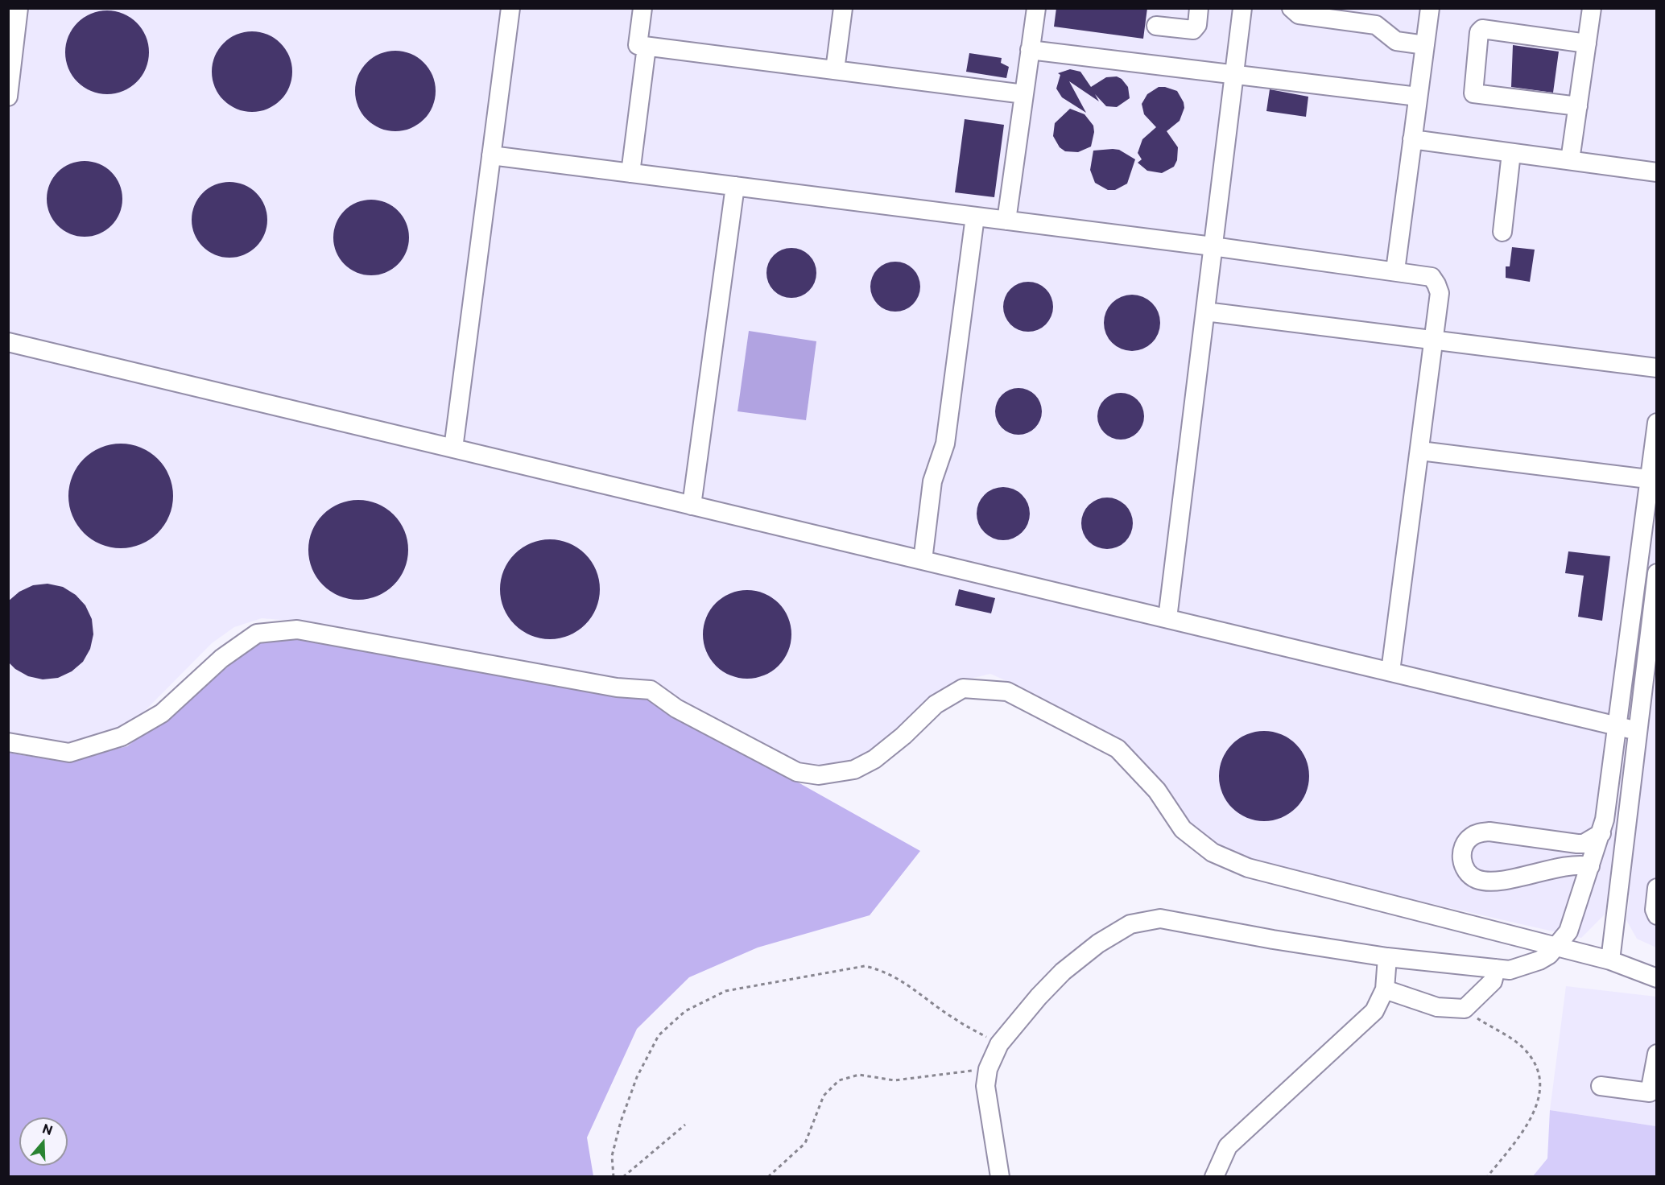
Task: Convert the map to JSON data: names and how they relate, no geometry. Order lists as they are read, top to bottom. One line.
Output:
{"north":"top"}
